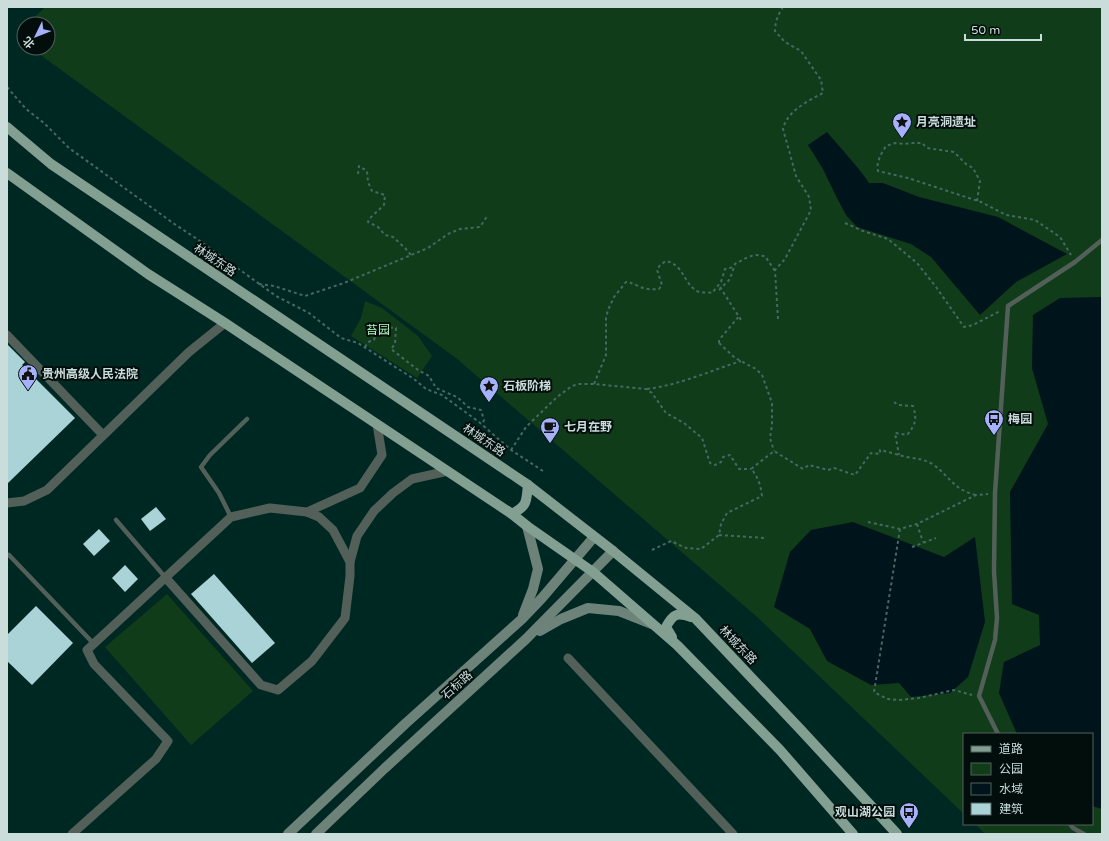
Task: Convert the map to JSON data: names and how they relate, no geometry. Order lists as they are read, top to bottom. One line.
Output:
{"streets":{"main road":["林城东路","石标路"]},"crossings":[["林城东路","石标路"]],"parks":["苔园"],"places":{"place":["月亮洞遗址","石板阶梯"],"public building":["贵州高级人民法院"],"bus stop":["梅园","观山湖公园"],"cafe":["七月在野"]},"legend":["道路","公园","水域","建筑"],"scale_bar":"50 m","north":"bottom left"}
